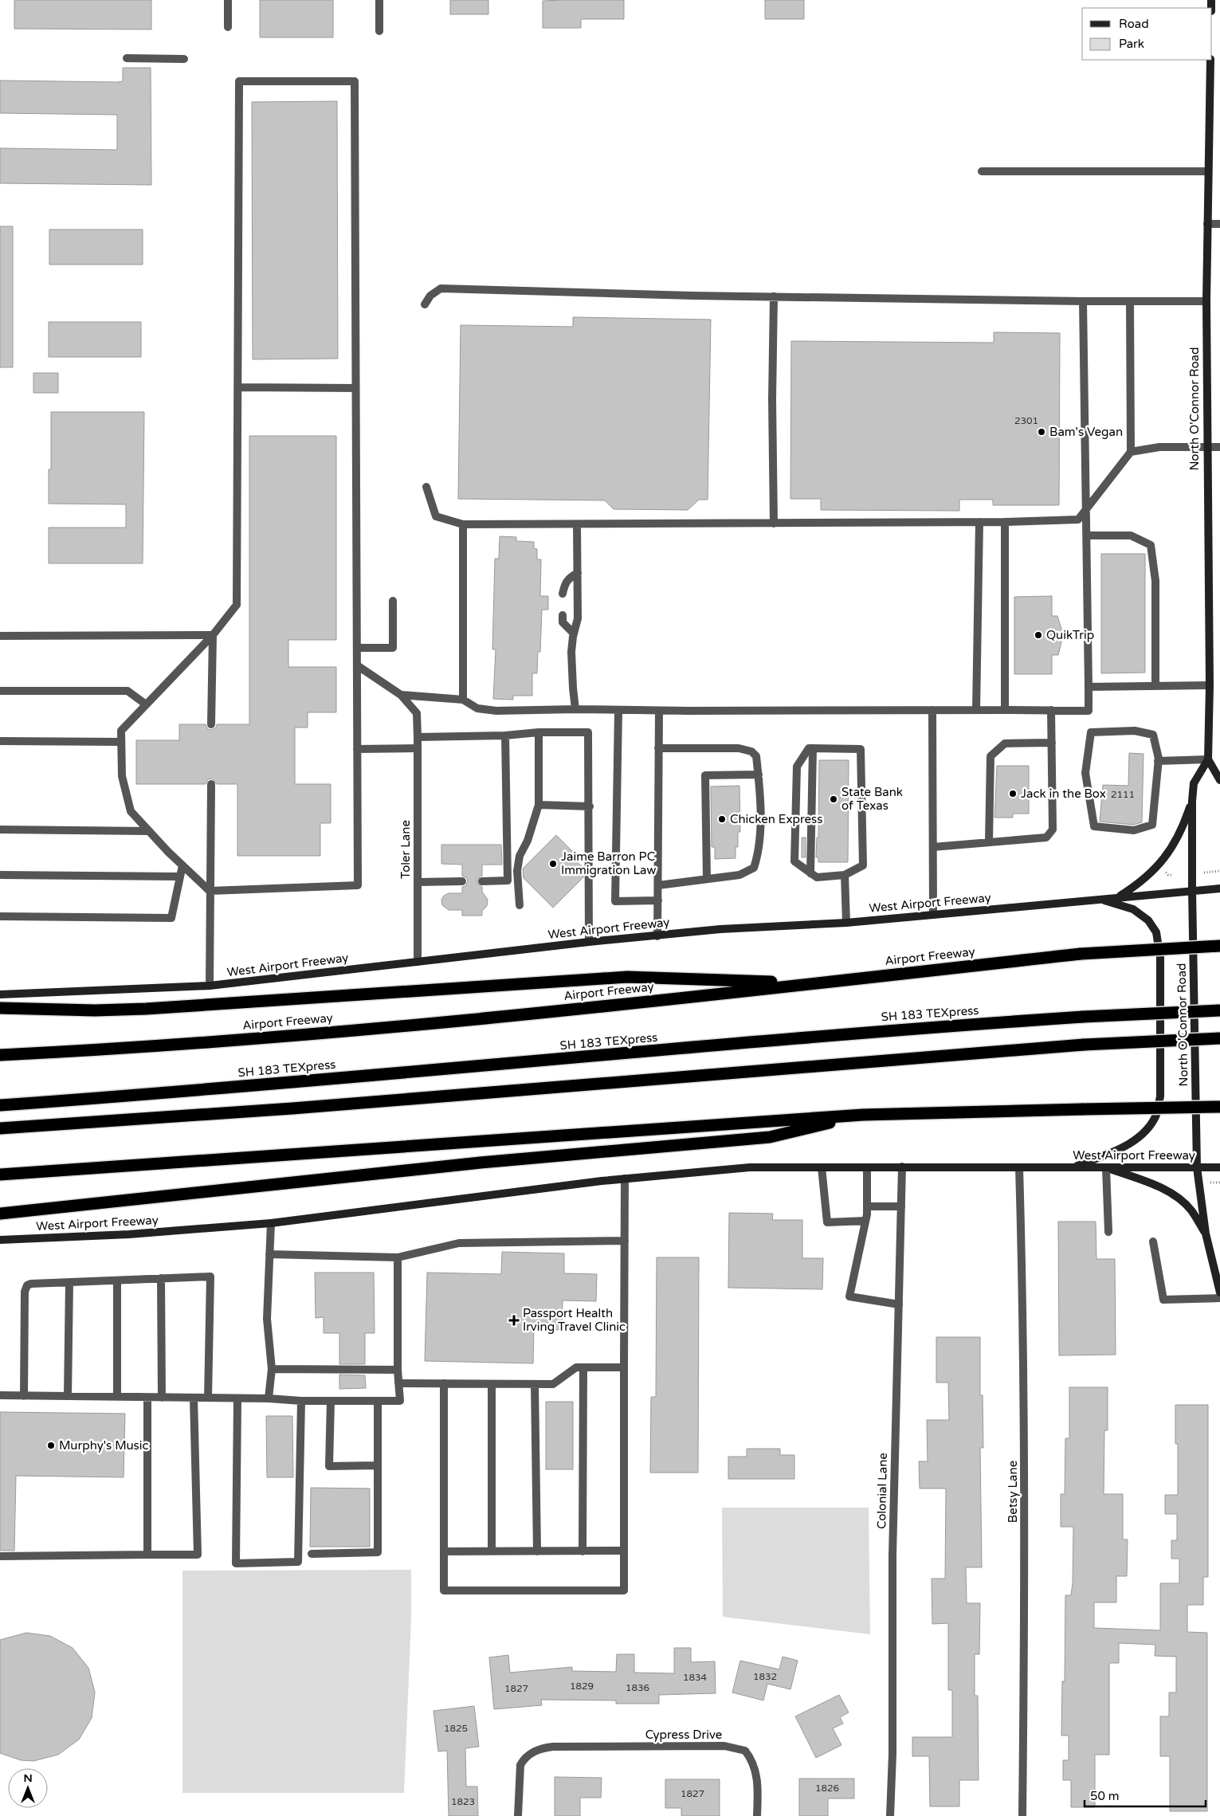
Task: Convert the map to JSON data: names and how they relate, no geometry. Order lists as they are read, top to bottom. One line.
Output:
{"streets":{"highway":["Airport Freeway","SH 183 TEXpress"],"main road":["North O'Connor Road","West Airport Freeway"],"street":["Toler Lane","Colonial Lane","Betsy Lane","Cypress Drive"]},"crossings":[["North O'Connor Road","West Airport Freeway"],["Toler Lane","West Airport Freeway"],["West Airport Freeway","Colonial Lane"],["West Airport Freeway","Betsy Lane"]],"places":{"other":["Bam's Vegan","QuikTrip","Jack in the Box","State Bank of Texas","Chicken Express","Jaime Barron PC Immigration Law","Murphy's Music"],"health":["Passport Health Irving Travel Clinic"]},"house_numbers":["2301","2111","1832","1834","1829","1836","1827","1825","1826","1827","1823"],"legend":["Road","Park"],"scale_bar":"50 m","north":"top"}
